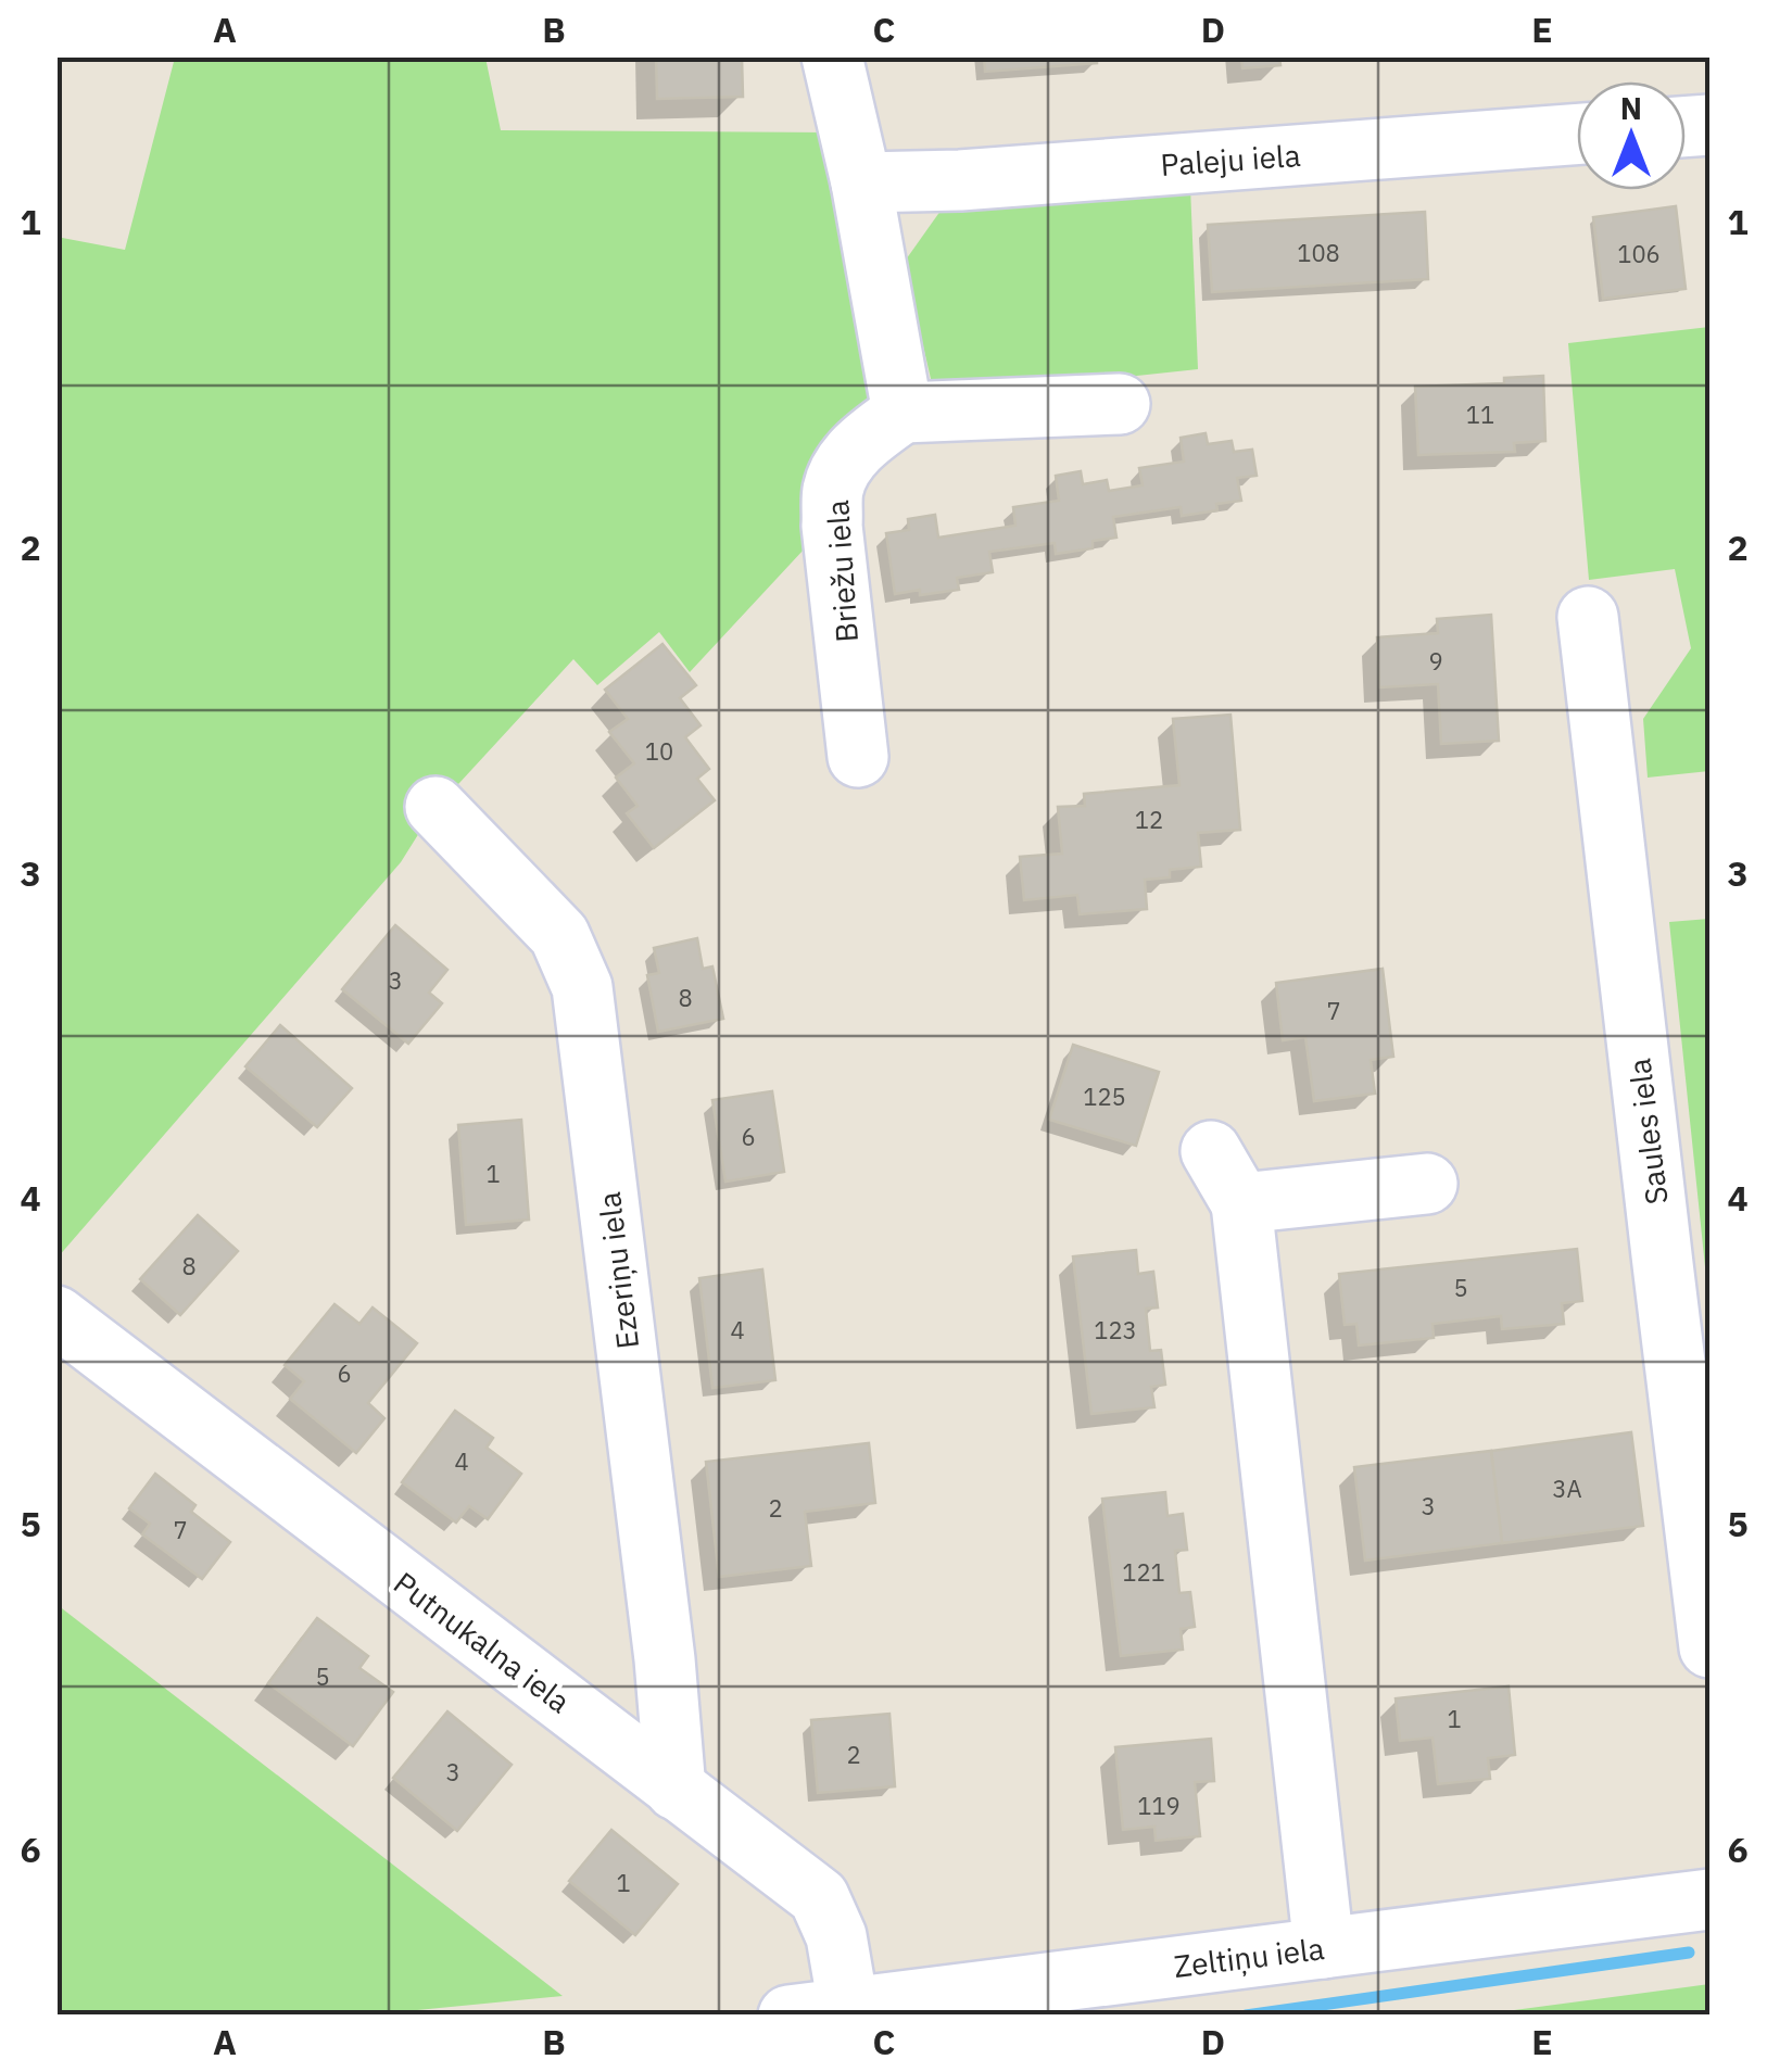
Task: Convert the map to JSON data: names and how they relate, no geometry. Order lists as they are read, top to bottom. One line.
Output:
{"streets":{"street":["Paleju iela","Briežu iela","Saules iela","Ezeriņu iela","Putnukalna iela","Zeltiņu iela"]},"crossings":[["Ezeriņu iela","Putnukalna iela"],["Putnukalna iela","Zeltiņu iela"]],"house_numbers":["108","106","11","9","10","12","3","8","7","125","6","1","8","5","4","123","6","4","3A","3","2","7","121","5","1","2","3","119","1"],"north":"top","grid":{"columns":["A","B","C","D","E"],"rows":["1","2","3","4","5","6"]}}
